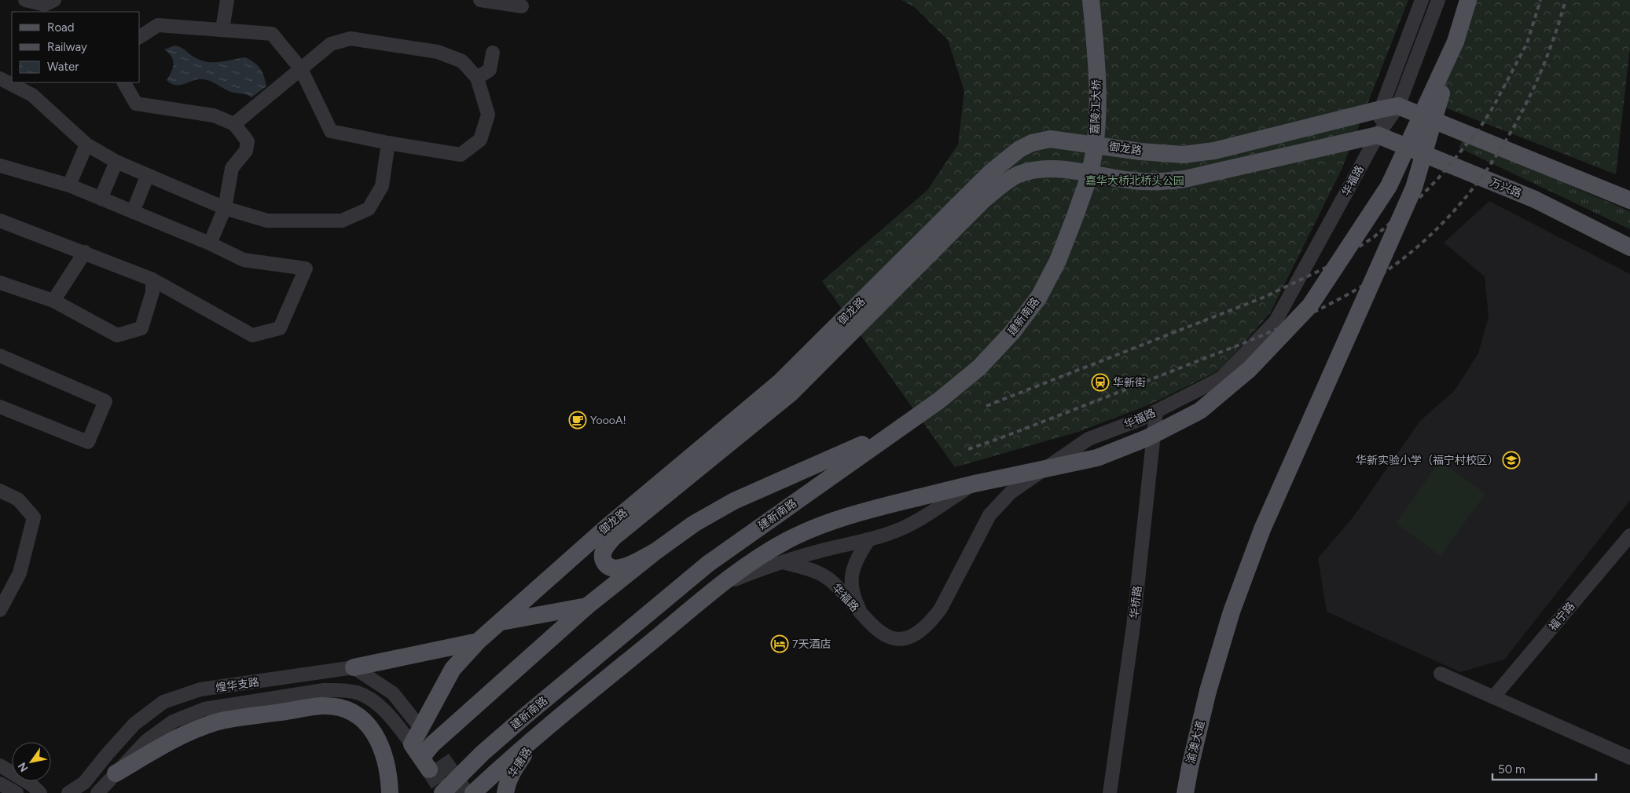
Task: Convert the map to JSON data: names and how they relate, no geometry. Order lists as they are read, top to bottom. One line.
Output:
{"streets":{"main road":["嘉陵江大桥","御龙路","万兴路","建新南路","渝澳大道","华唐路"],"street":["华福路","华桥路","福宁路","煌华支路"]},"crossings":[["嘉陵江大桥","建新南路"],["御龙路","华福路"],["御龙路","万兴路"],["华福路","万兴路"],["华福路","建新南路"],["华福路","华桥路"],["建新南路","渝澳大道"],["建新南路","华唐路"]],"parks":["嘉华大桥北桥头公园"],"places":{"station":["华新街"],"cafe":["YoooA!"],"school or university":["华新实验小学（福宁村校区）"],"hotel":["7天酒店"]},"legend":["Road","Railway","Water"],"scale_bar":"50 m","north":"bottom left"}
